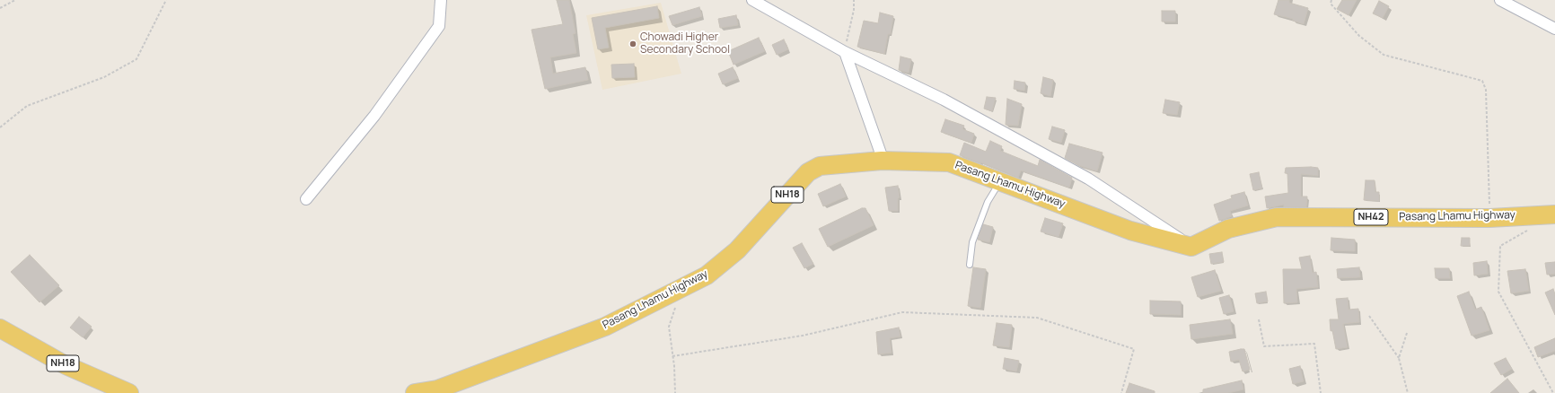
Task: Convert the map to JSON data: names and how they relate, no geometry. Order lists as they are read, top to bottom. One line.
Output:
{"streets":{"main road":["Pasang Lhamu Highway","NH18","NH42"]},"places":["Chowadi Higher Secondary School"]}
